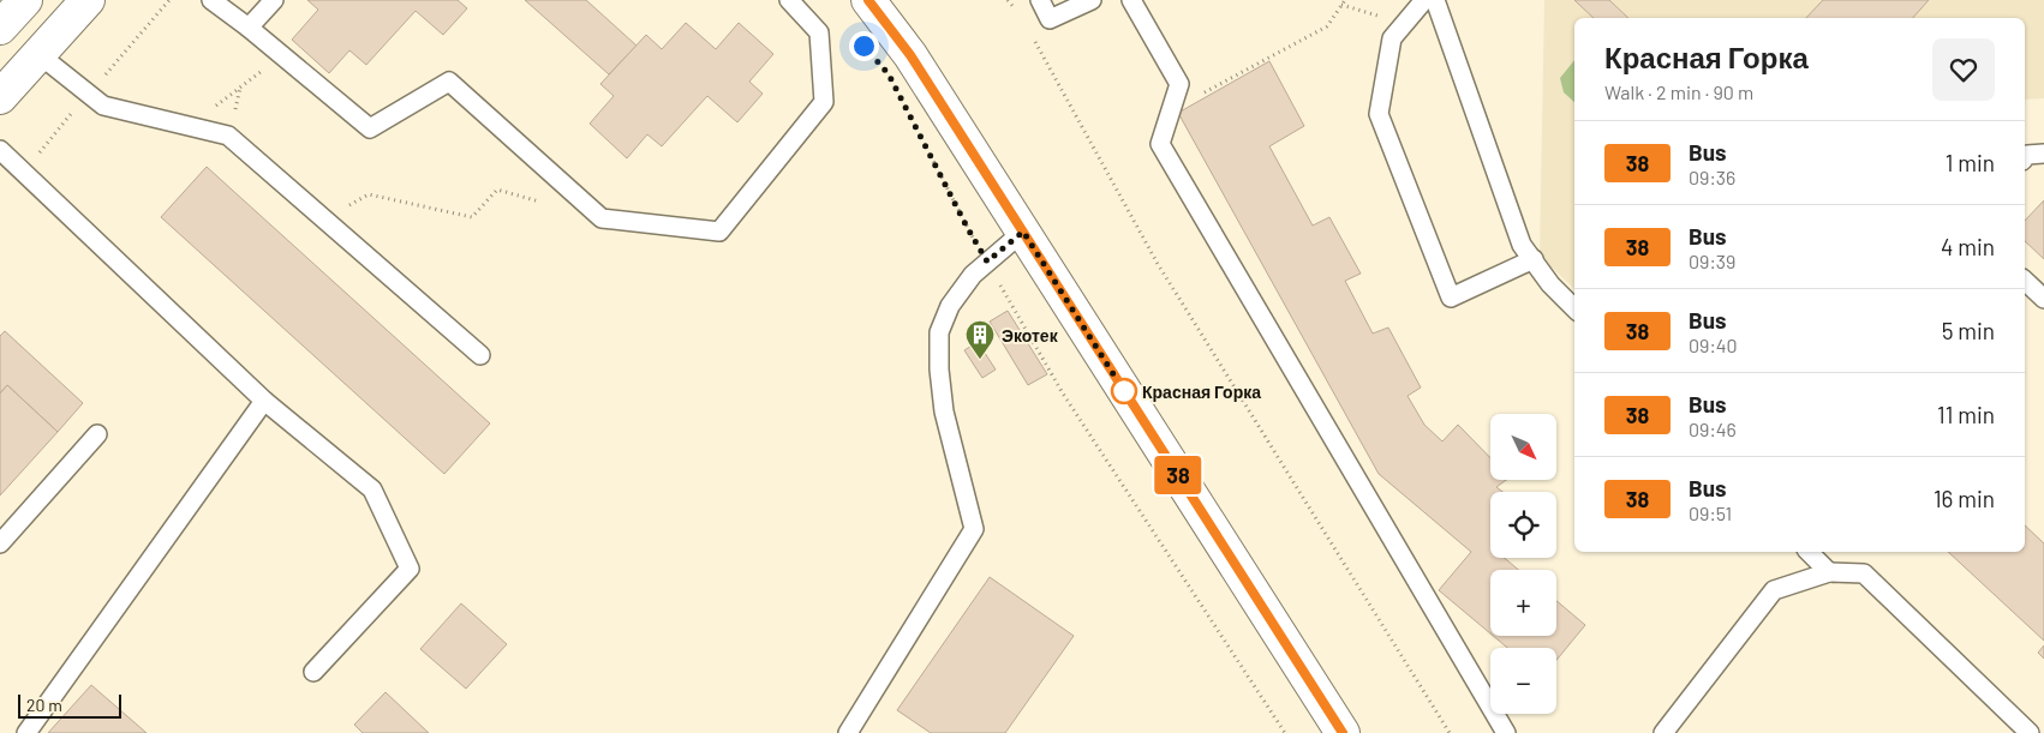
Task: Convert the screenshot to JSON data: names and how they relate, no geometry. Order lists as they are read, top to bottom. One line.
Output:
{"places":{"building":["Экотек"],"other":["Красная Горка"]},"lines":["bus line 38"],"scale_bar":"20 m","north":"bottom right","page":{"on_map":"38","heading":["Красная Горка","Walk · 2 min · 90 m"],"list":[{"mark":"38","name":"Bus","note":"09:36","value":"1 min"},{"mark":"38","name":"Bus","note":"09:39","value":"4 min"},{"mark":"38","name":"Bus","note":"09:40","value":"5 min"},{"mark":"38","name":"Bus","note":"09:46","value":"11 min"},{"mark":"38","name":"Bus","note":"09:51","value":"16 min"}],"map_buttons":["+","−"],"scale":"20 m"}}
